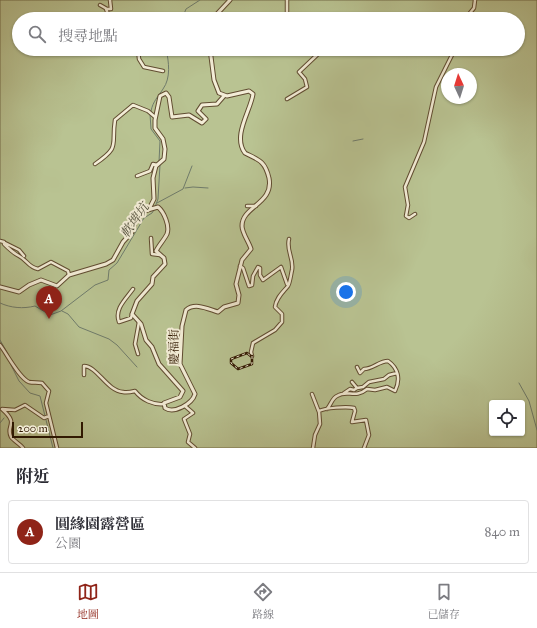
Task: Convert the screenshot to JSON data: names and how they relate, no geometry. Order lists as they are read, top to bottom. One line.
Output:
{"streets":{"street":["慶福街"]},"water":["軟埤坑"],"scale_bar":"200 m","north":"top","page":{"search":"搜尋地點","pins":"A","scale":"200 m","heading":"附近","list":[{"mark":"A","name":"圓緣園露營區","note":"公園","value":"840 m"}],"nav":["地圖","路線","已儲存"]}}
